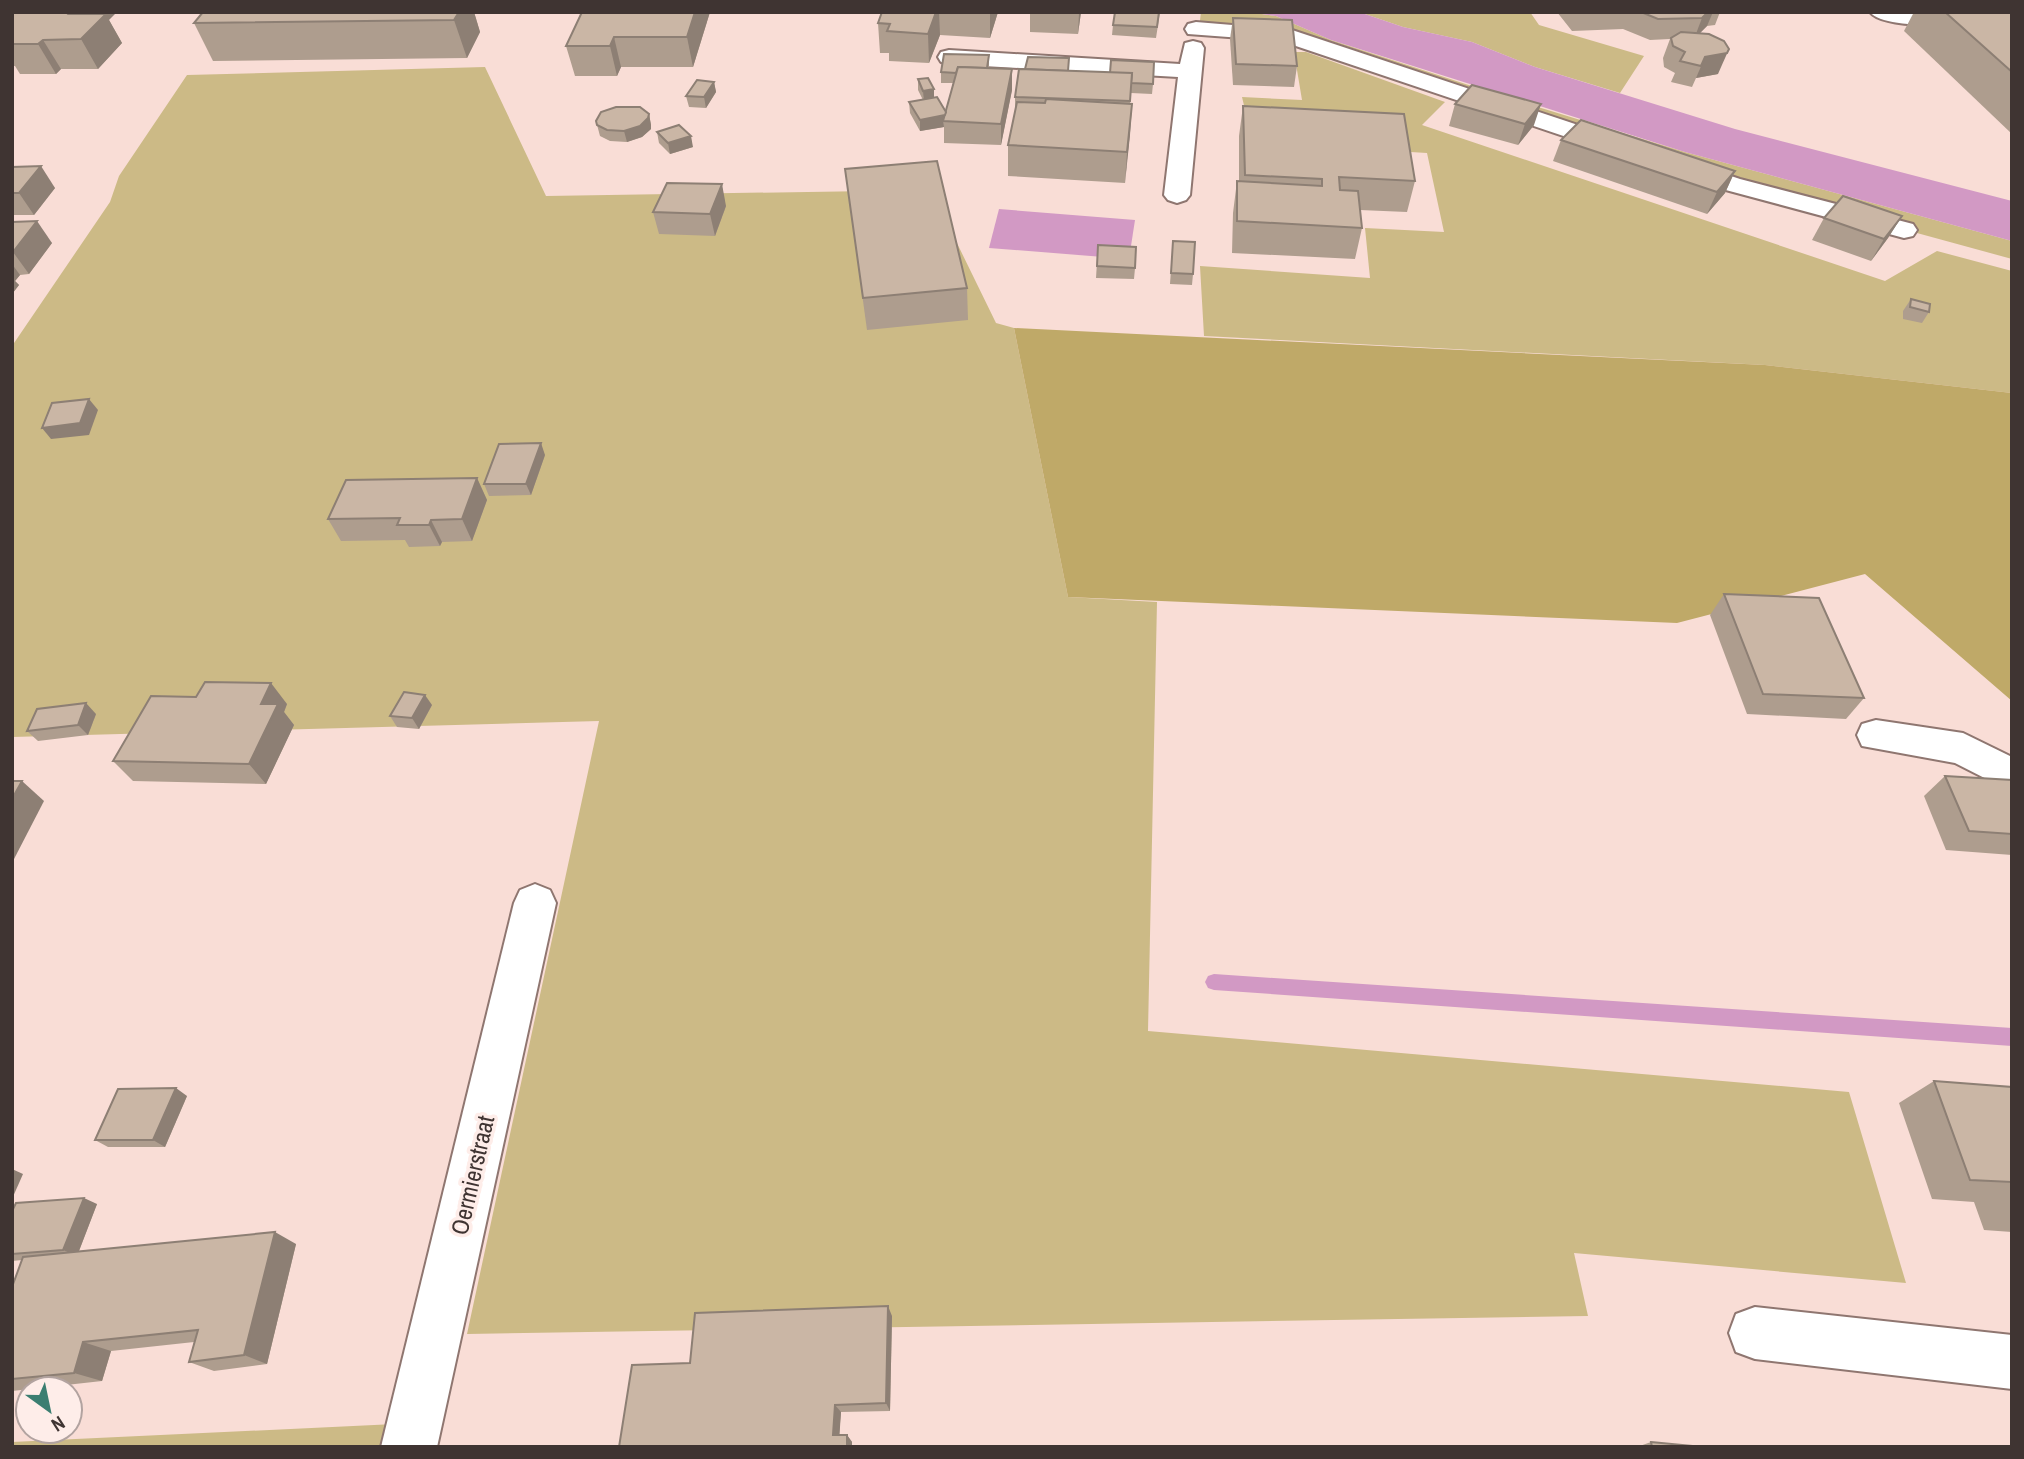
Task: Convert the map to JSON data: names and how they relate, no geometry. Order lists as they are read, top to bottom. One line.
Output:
{"streets":{"street":["Oermierstraat"]},"north":"bottom right"}
